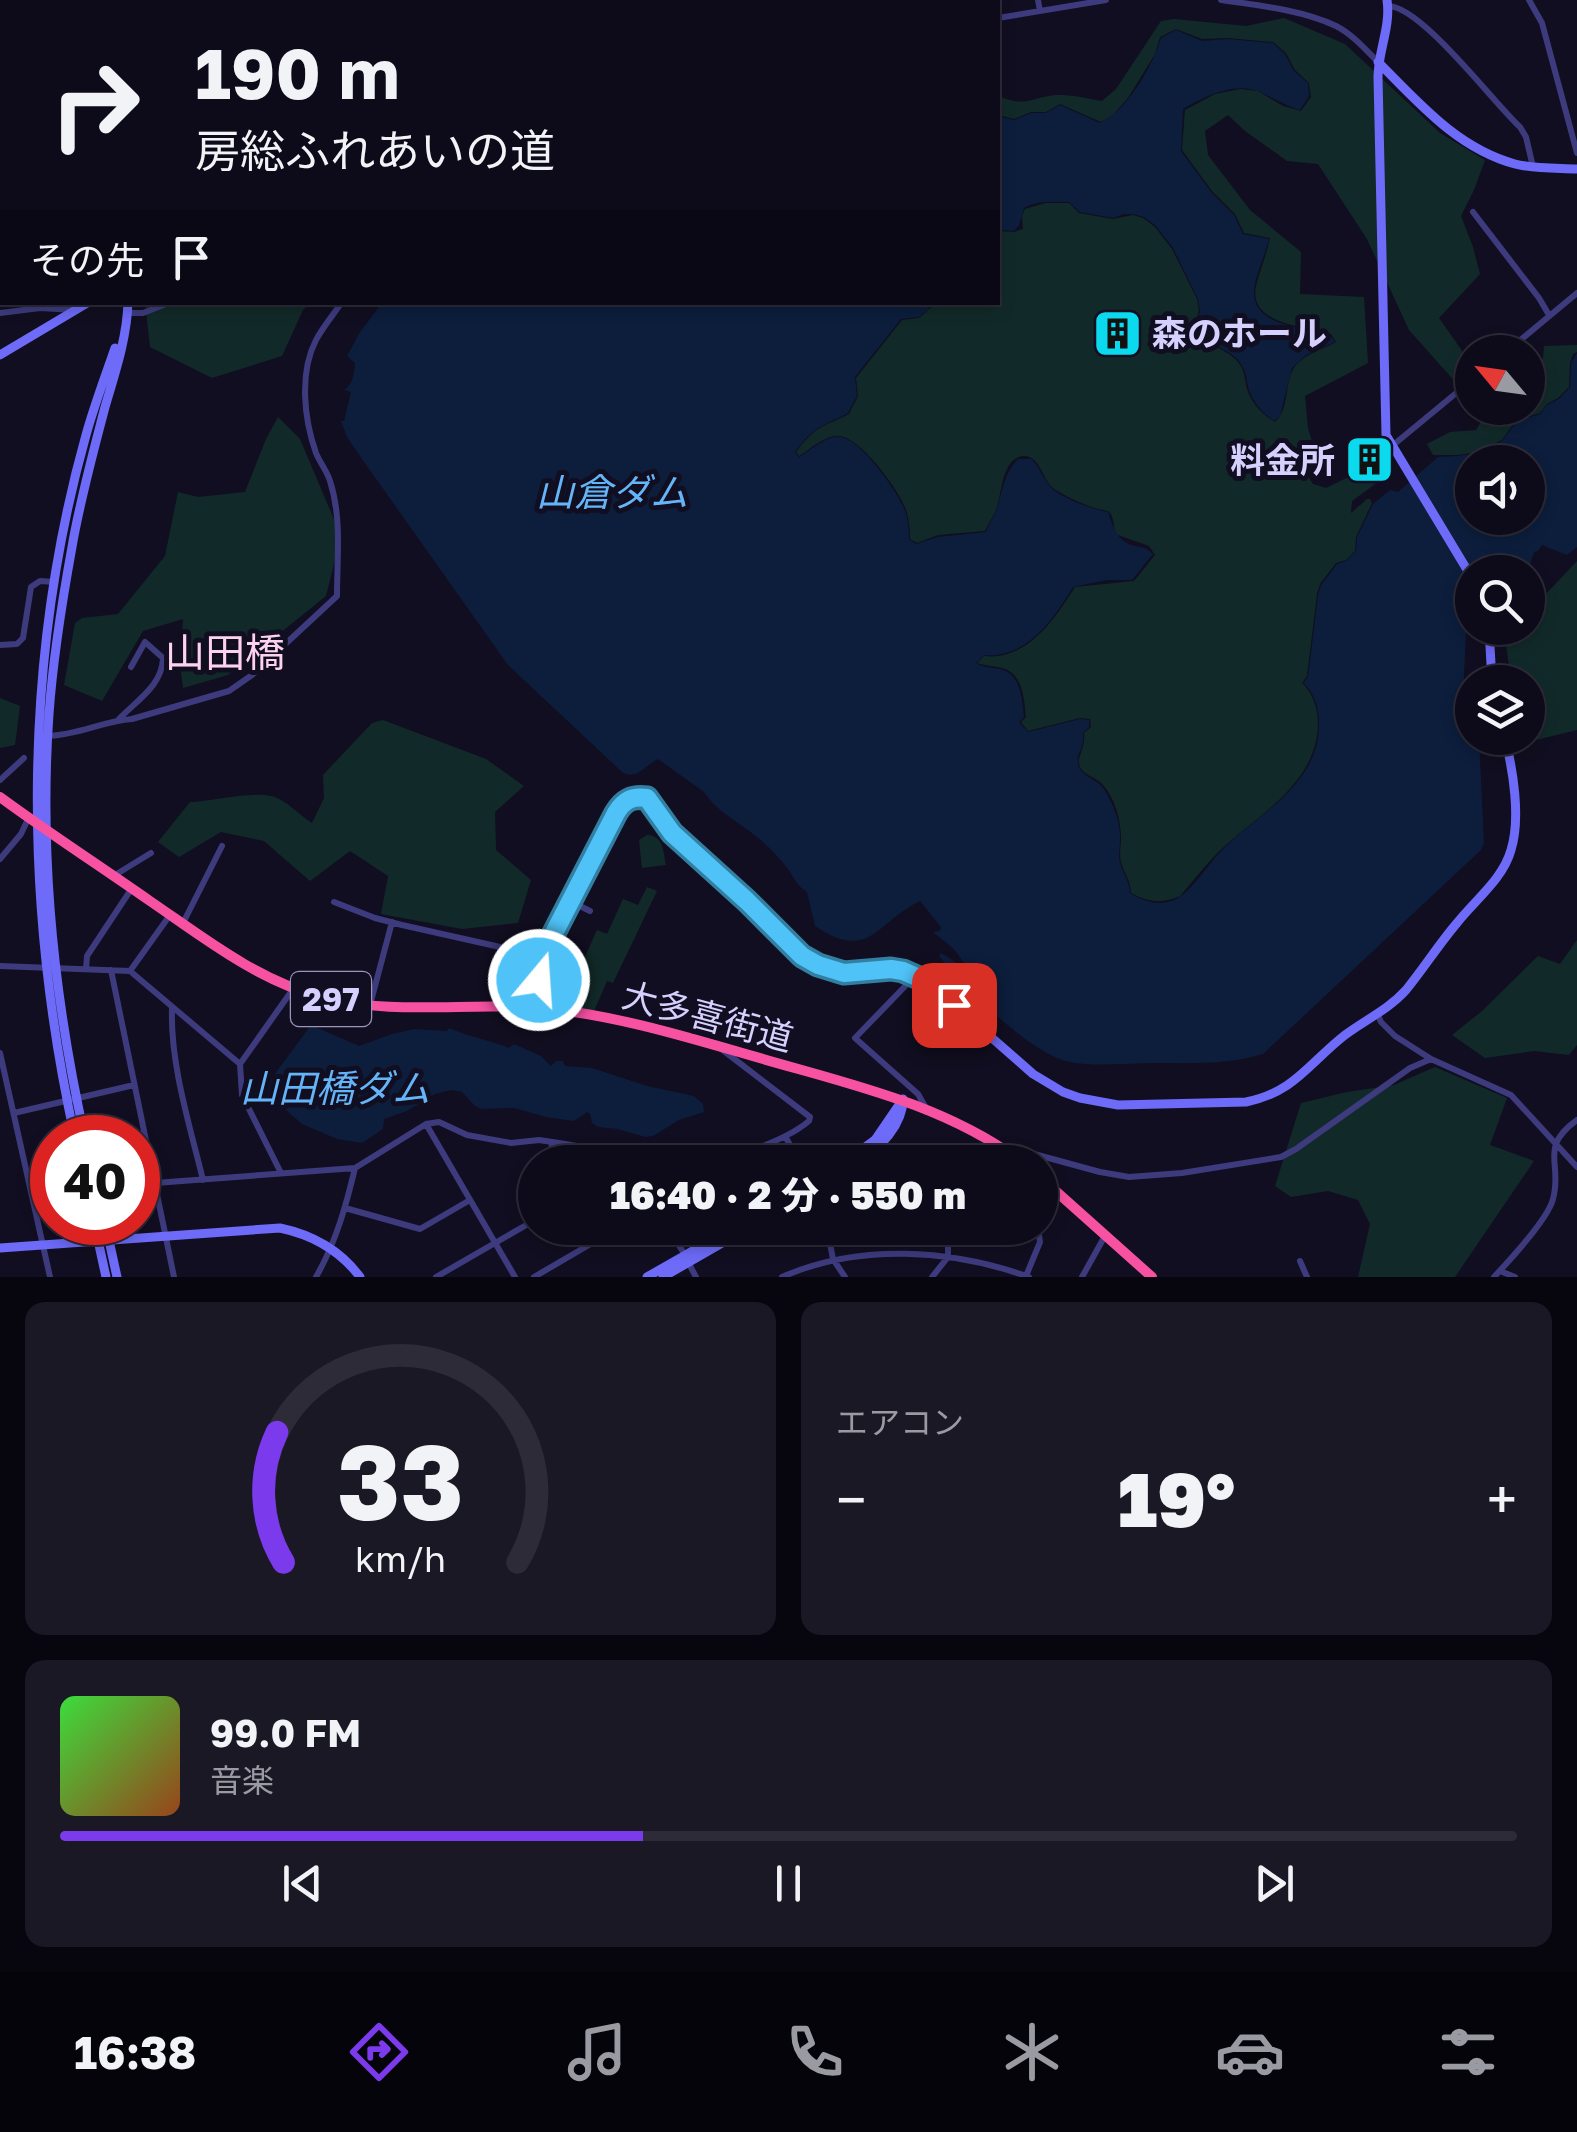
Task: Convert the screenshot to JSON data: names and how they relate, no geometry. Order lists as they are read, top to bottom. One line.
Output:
{"streets":{"highway":["297","大多喜街道"]},"districts":["山田橋"],"water":["山倉ダム","山田橋ダム"],"places":{"building":["森のホール","料金所"]},"north":"top left","page":{"turn":["190 m","房総ふれあいの道"],"then":"その先","limit":"40","trip":"16:40 · 2 分 · 550 m","tile":"エアコン","heat":["−","19°","+"],"song":["99.0 FM","音楽"],"tabs":"16:38","gauge":["33","km/h"]}}
